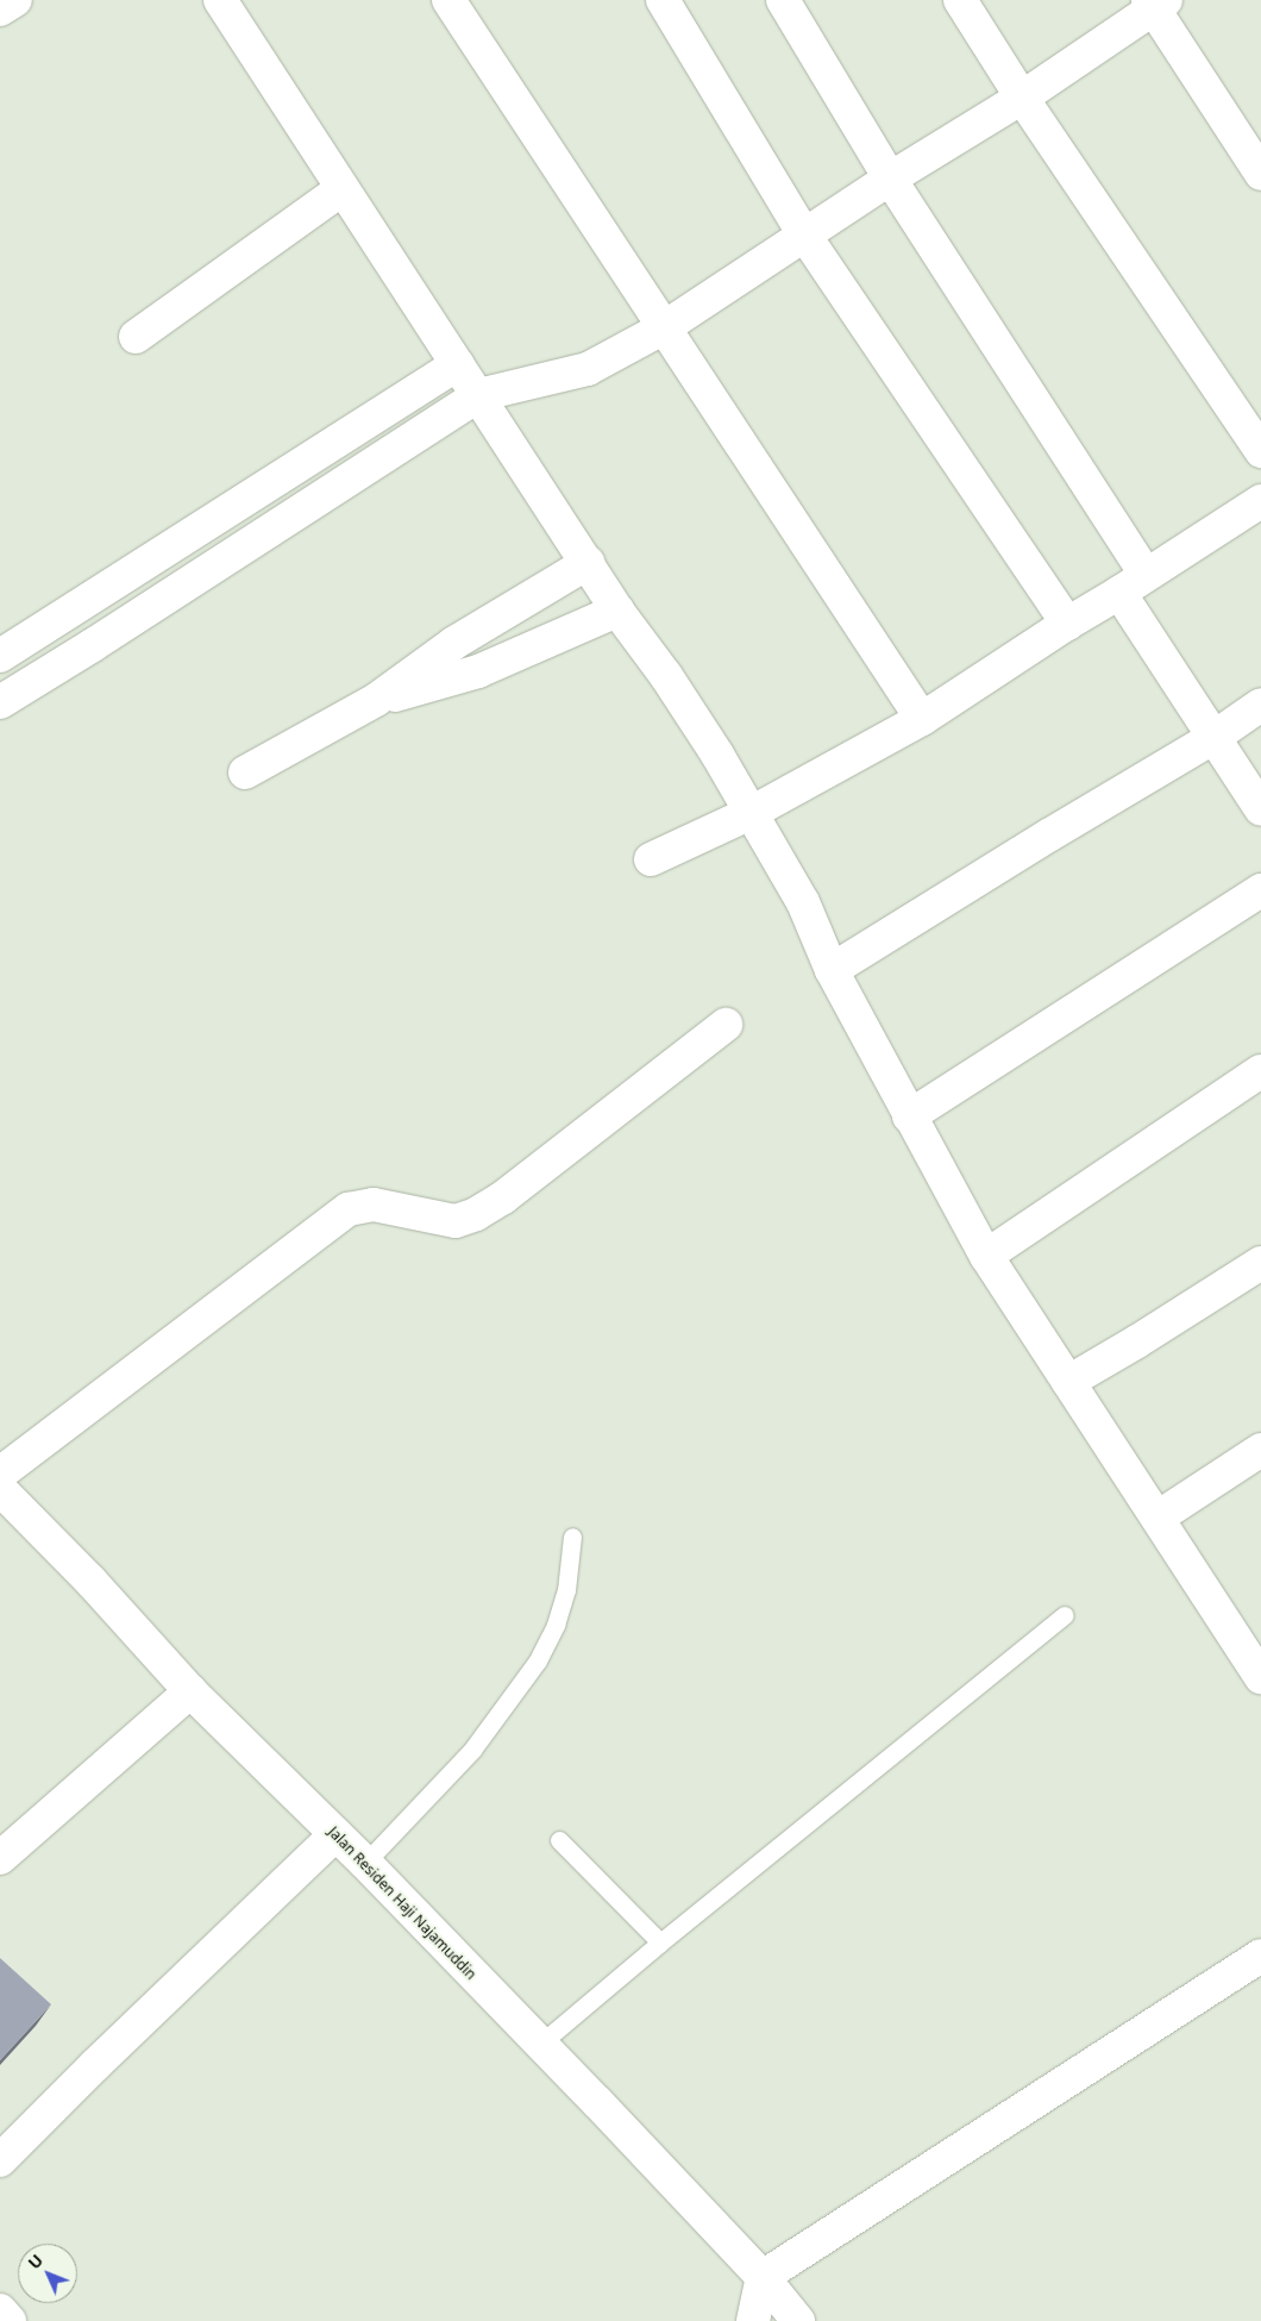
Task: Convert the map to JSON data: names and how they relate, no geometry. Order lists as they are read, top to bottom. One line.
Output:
{"streets":{"street":["Jalan Residen Haji Najamuddin"]},"north":"top left"}
